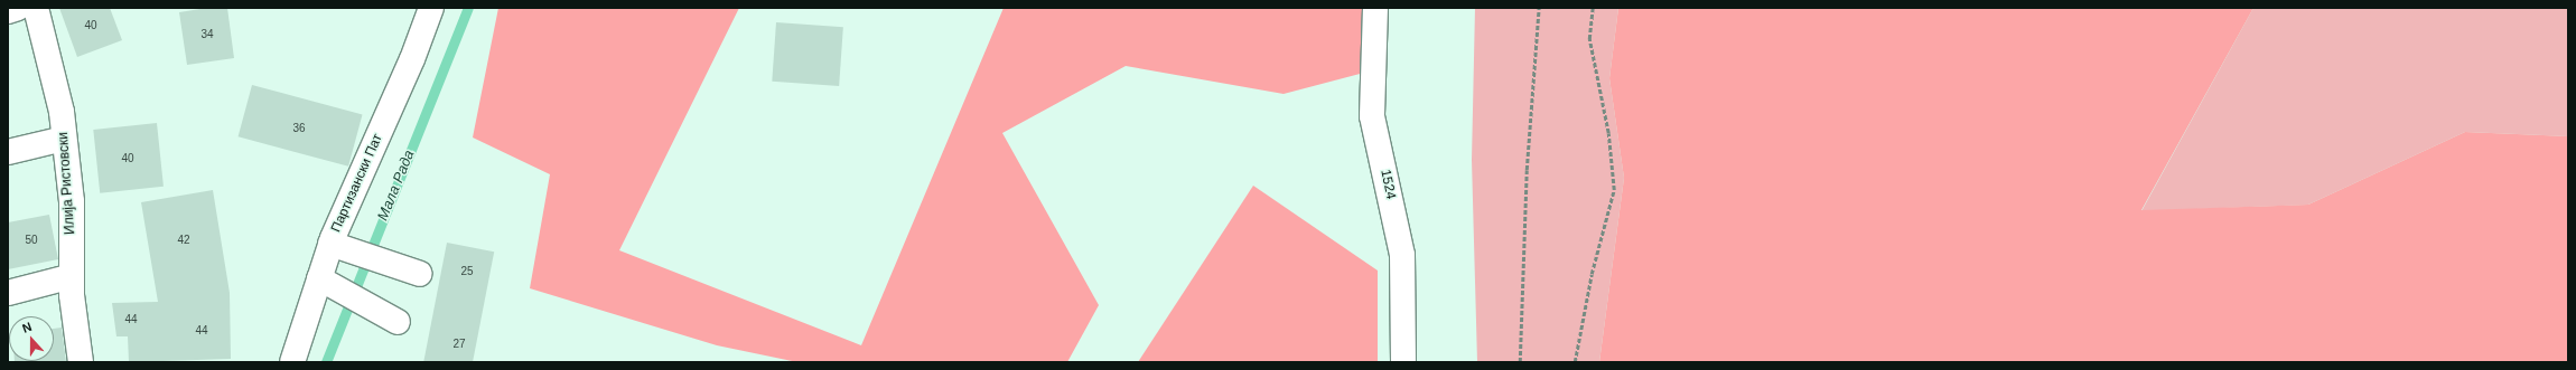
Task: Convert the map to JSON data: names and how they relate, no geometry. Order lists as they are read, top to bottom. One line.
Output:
{"streets":{"street":["Илија Ристовски","Партизански Пат","1524"]},"water":["Мала Рада"],"house_numbers":["40","34","36","40","50","42","25","44","44","27"],"north":"top"}
